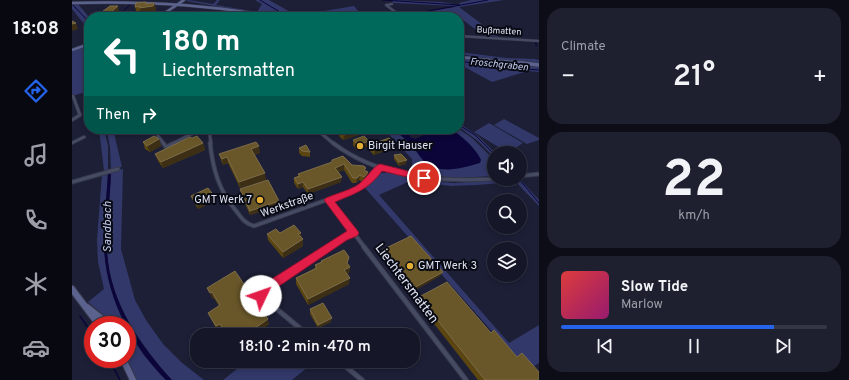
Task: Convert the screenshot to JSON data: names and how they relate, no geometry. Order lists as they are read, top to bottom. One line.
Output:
{"streets":{"street":["Bußmatten","Werkstraße","Liechtersmatten"]},"crossings":[["Werkstraße","Liechtersmatten"]],"water":["Froschgraben","Sandbach"],"places":["Birgit Hauser","GMT Werk 7","GMT Werk 3"],"page":{"tabs":"18:08","tile":["Climate",["22","km/h"]],"turn":["180 m","Liechtersmatten"],"heat":["−","21°","+"],"then":"Then","song":["Slow Tide","Marlow"],"limit":"30","trip":"18:10 · 2 min · 470 m"}}
